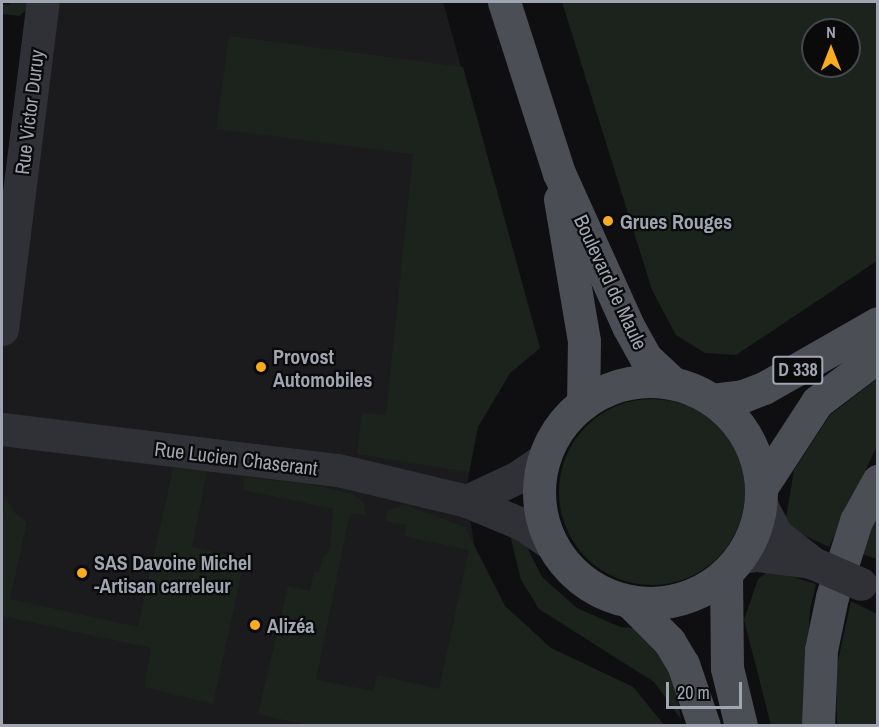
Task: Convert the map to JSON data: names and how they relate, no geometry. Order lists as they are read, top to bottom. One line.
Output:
{"streets":{"main road":["Boulevard de Maule","D 338"],"street":["Rue Victor Duruy","Rue Lucien Chaserant"]},"places":["Grues Rouges","Provost Automobiles","SAS Davoine Michel -Artisan carreleur","Alizéa"],"scale_bar":"20 m","north":"top"}
